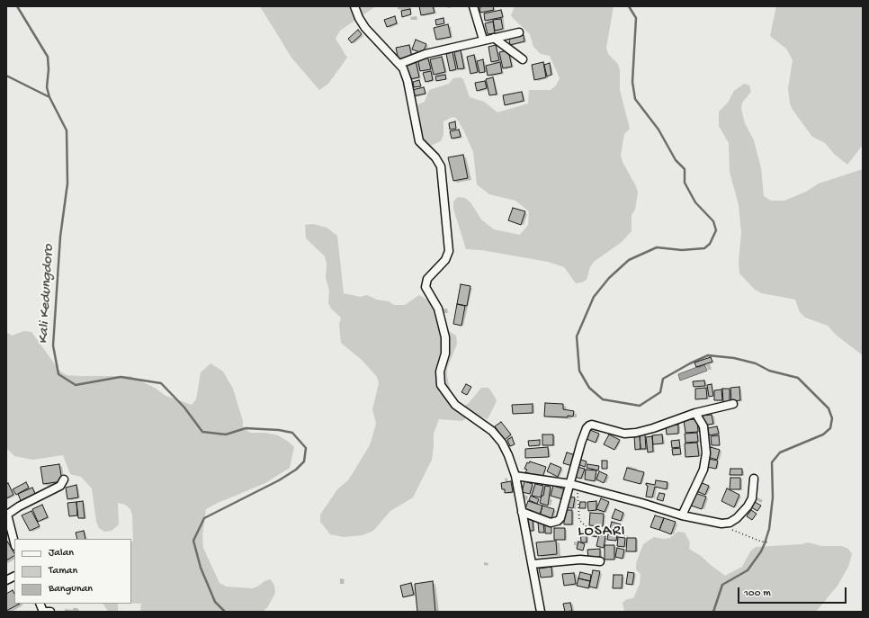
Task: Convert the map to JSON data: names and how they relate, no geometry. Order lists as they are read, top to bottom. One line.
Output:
{"districts":["LOSARI"],"water":["Kali Kedungdoro"],"legend":["Jalan","Taman","Bangunan"],"scale_bar":"100 m"}
